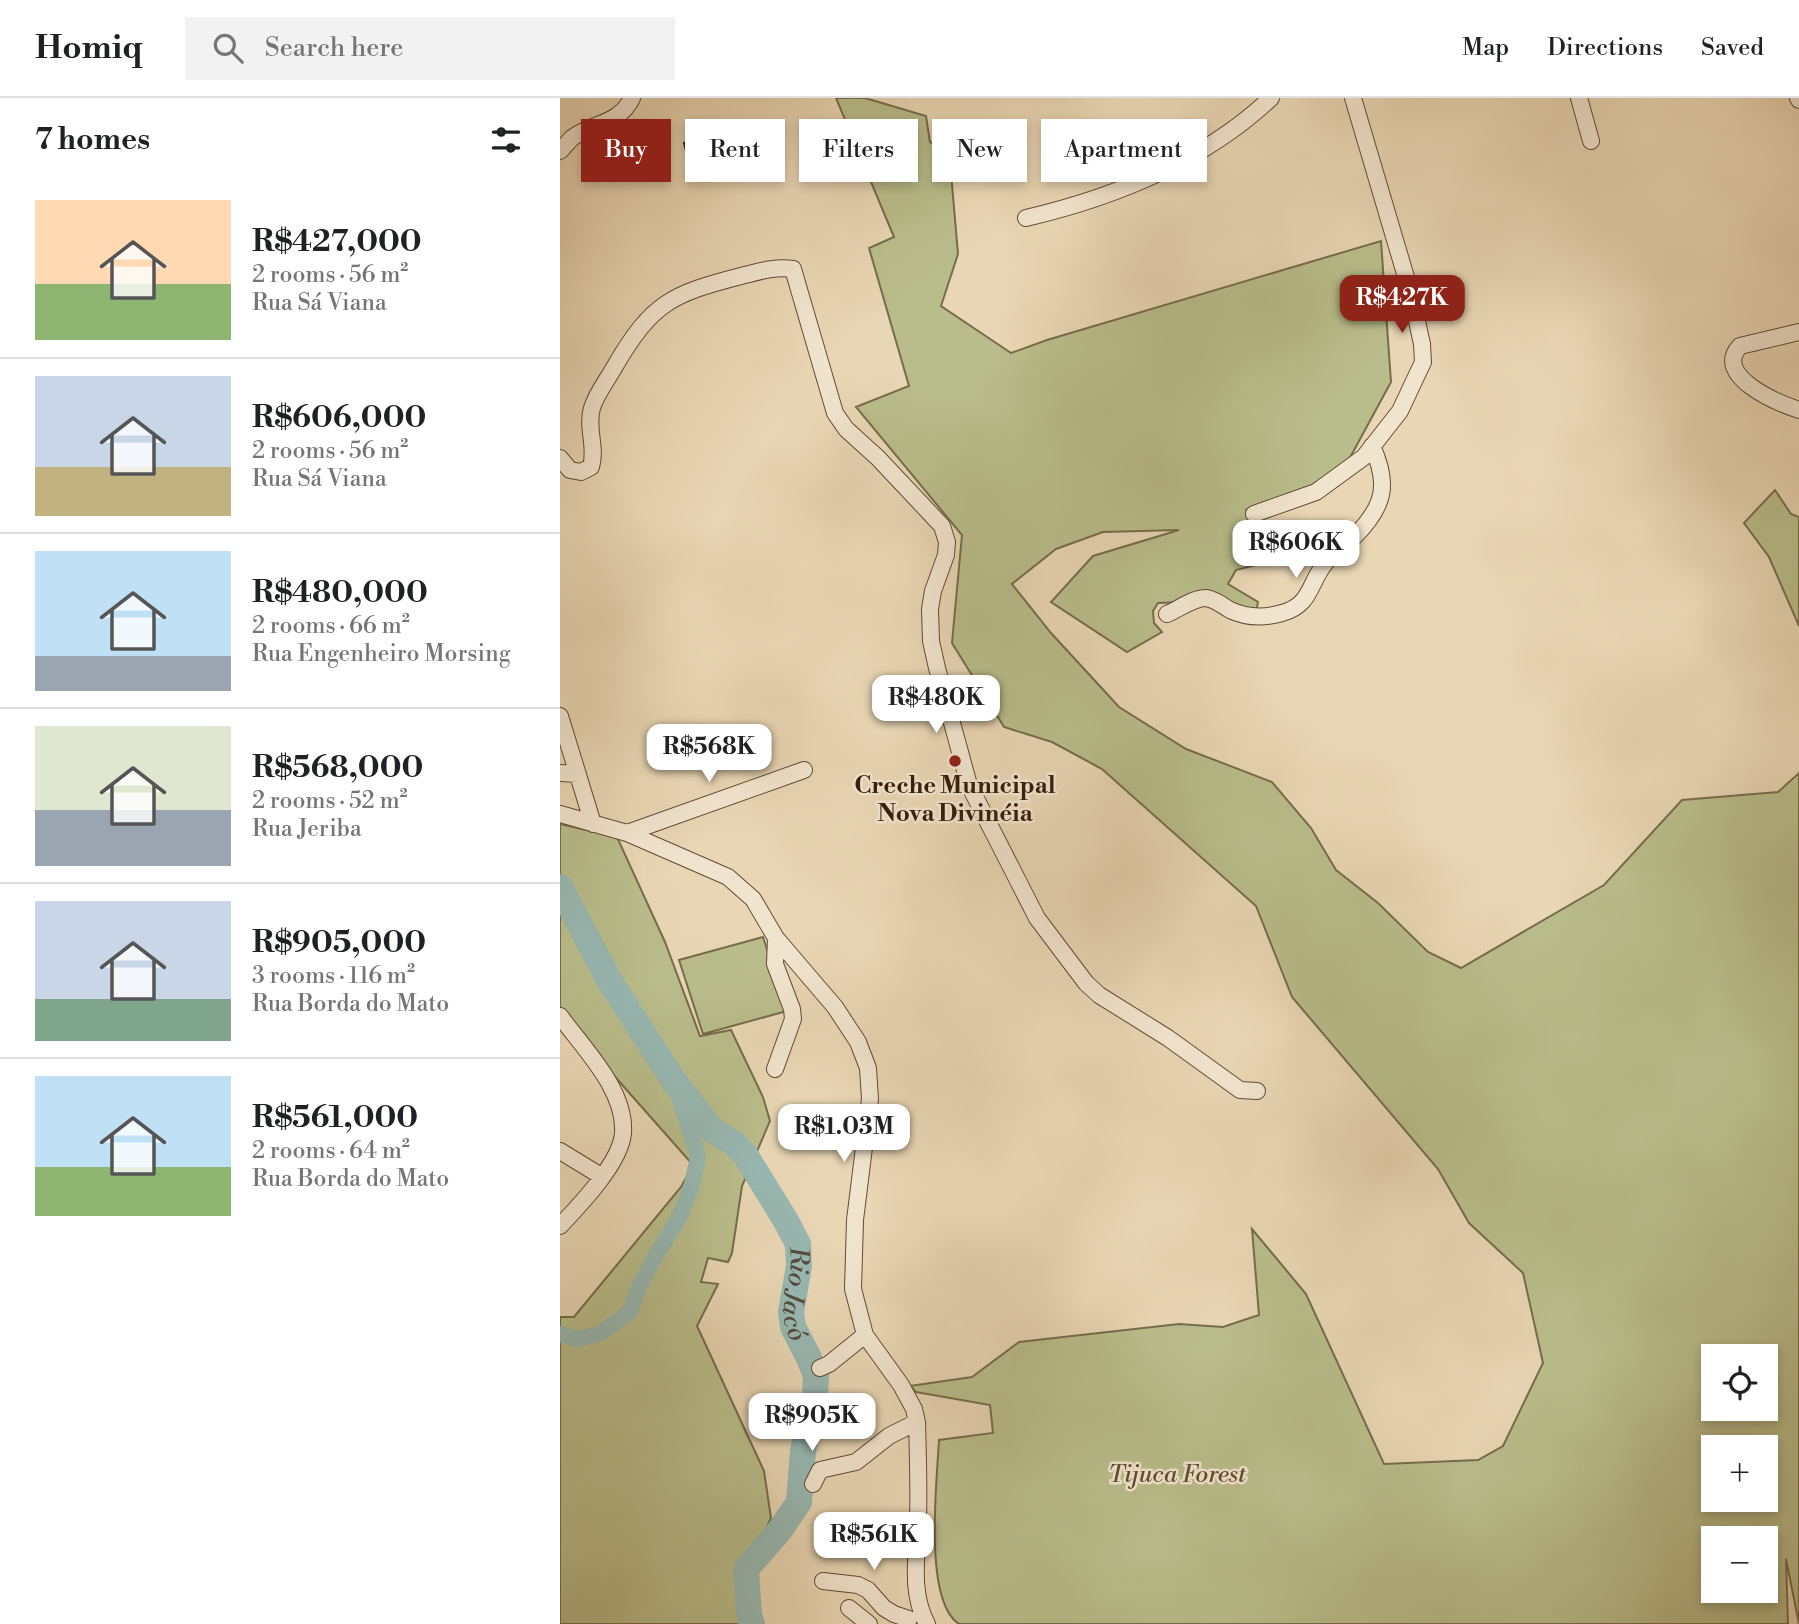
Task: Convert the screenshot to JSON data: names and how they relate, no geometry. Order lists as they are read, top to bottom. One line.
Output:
{"water":["Rio Jacó"],"parks":["Tijuca Forest"],"places":["Creche Municipal Nova Divinéia"],"page":{"header":"Homiq","search":"Search here","nav":["Map","Directions","Saved"],"heading":"7 homes","chip":["Buy","Rent","Filters","New","Apartment"],"list":[{"name":"R$427,000","note":"2 rooms · 56 m² · Rua Sá Viana"},{"name":"R$606,000","note":"2 rooms · 56 m² · Rua Sá Viana"},{"name":"R$480,000","note":"2 rooms · 66 m² · Rua Engenheiro Morsing"},{"name":"R$568,000","note":"2 rooms · 52 m² · Rua Jeriba"},{"name":"R$905,000","note":"3 rooms · 116 m² · Rua Borda do Mato"},{"name":"R$561,000","note":"2 rooms · 64 m² · Rua Borda do Mato"}],"price":["R$427K","R$606K","R$480K","R$568K","R$1.03M","R$905K","R$561K"],"map_buttons":["+","−"]}}
